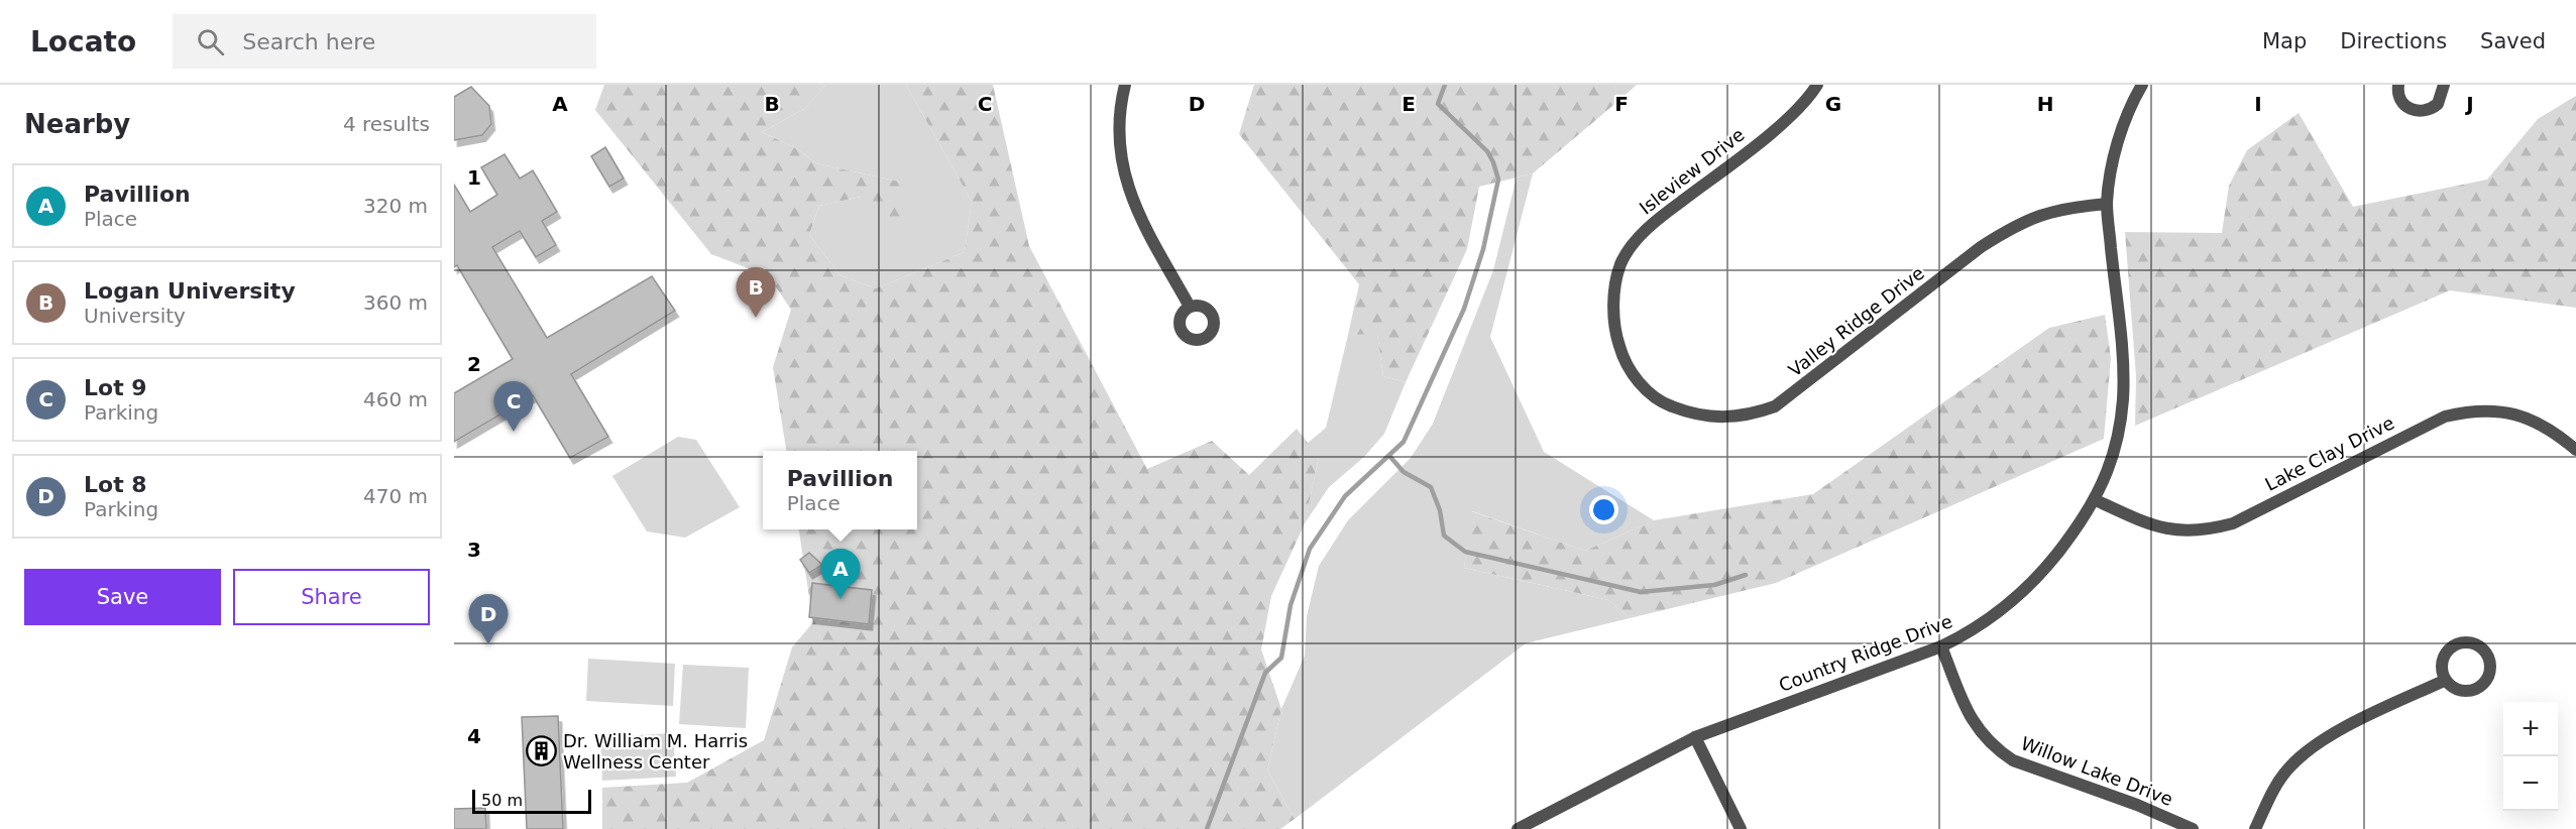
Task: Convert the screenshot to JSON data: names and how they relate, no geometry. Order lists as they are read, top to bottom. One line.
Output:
{"streets":{"street":["Isleview Drive","Valley Ridge Drive","Lake Clay Drive","Country Ridge Drive","Willow Lake Drive"]},"crossings":[["Isleview Drive","Valley Ridge Drive"],["Valley Ridge Drive","Country Ridge Drive"],["Lake Clay Drive","Country Ridge Drive"],["Country Ridge Drive","Willow Lake Drive"]],"places":{"building":["Dr. William M. Harris Wellness Center"]},"scale_bar":"50 m","page":{"header":"Locato","search":"Search here","nav":["Map","Directions","Saved"],"heading":["Nearby","4 results"],"list":[{"mark":"A","name":"Pavillion","note":"Place","value":"320 m"},{"mark":"B","name":"Logan University","note":"University","value":"360 m"},{"mark":"C","name":"Lot 9","note":"Parking","value":"460 m"},{"mark":"D","name":"Lot 8","note":"Parking","value":"470 m"}],"pins":["B","C","A","D"],"popup":["Pavillion","Place"],"buttons":["Save","Share"],"map_buttons":["+","−"],"scale":"50 m"},"grid":{"columns":["A","B","C","D","E","F","G","H","I","J"],"rows":["1","2","3","4"]}}
